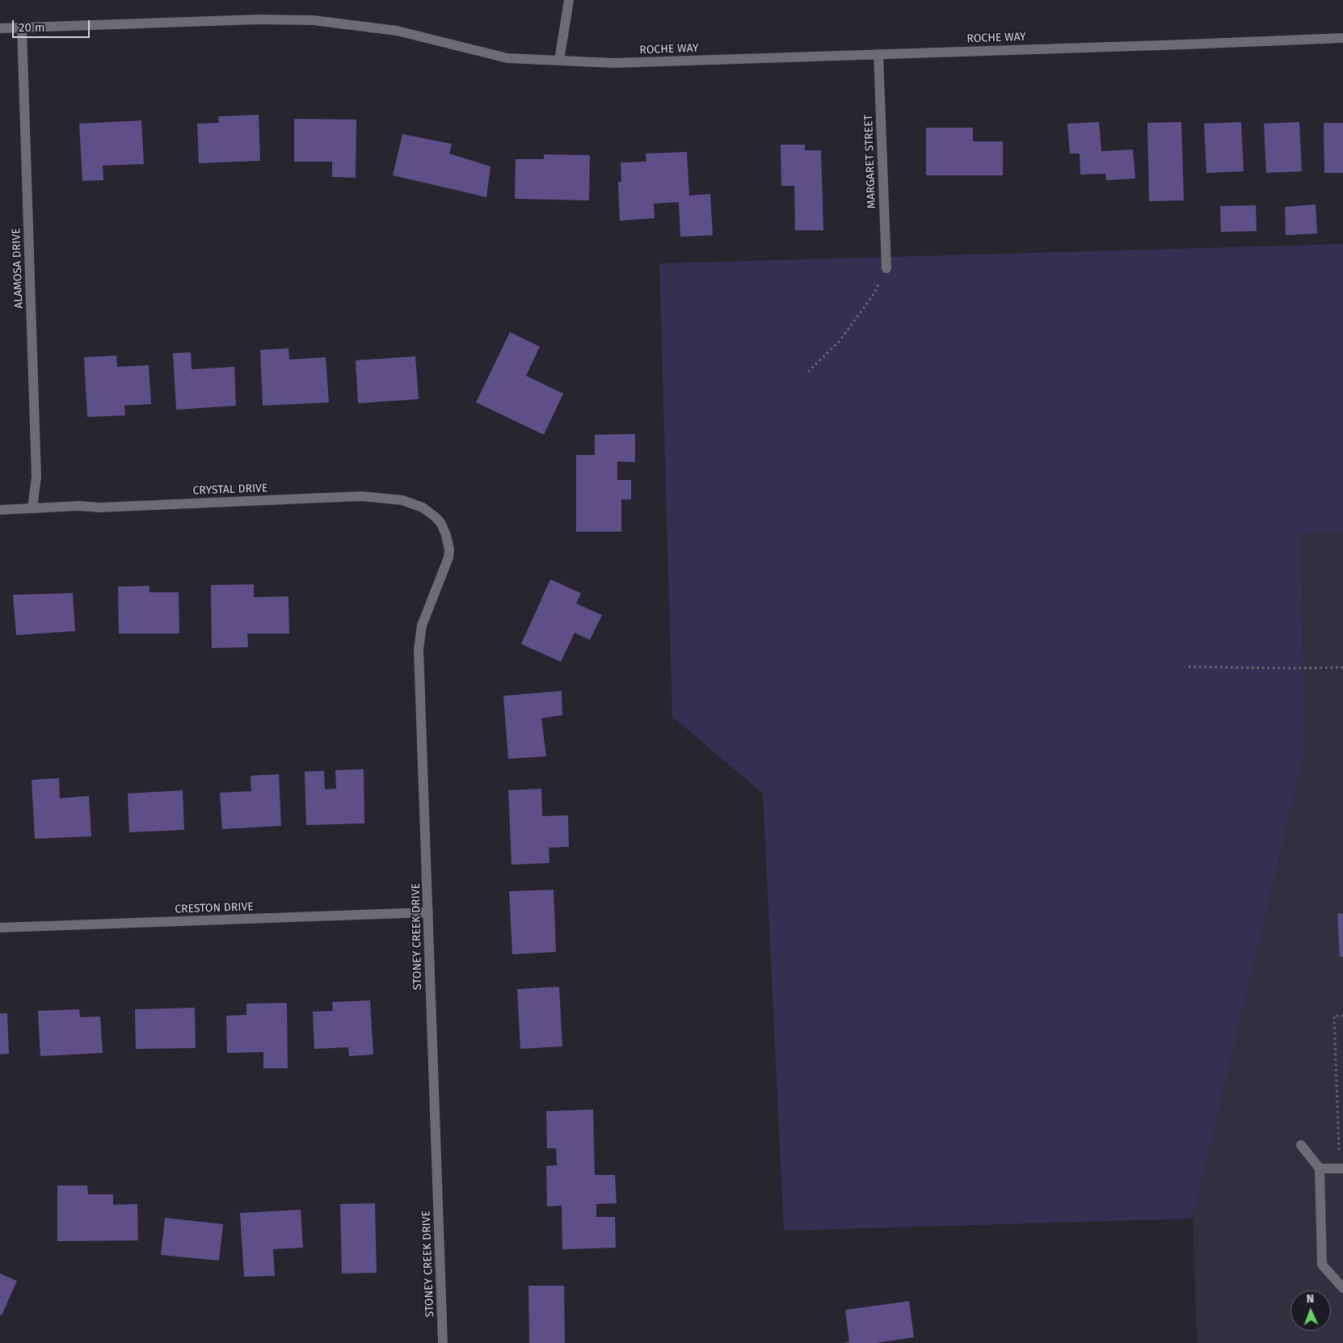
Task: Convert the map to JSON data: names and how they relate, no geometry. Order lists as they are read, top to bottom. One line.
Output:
{"streets":{"street":["ROCHE WAY","MARGARET STREET","ALAMOSA DRIVE","CRYSTAL DRIVE","CRESTON DRIVE","STONEY CREEK DRIVE"]},"crossings":[["ROCHE WAY","MARGARET STREET"],["ROCHE WAY","ALAMOSA DRIVE"],["ALAMOSA DRIVE","CRYSTAL DRIVE"],["CRYSTAL DRIVE","STONEY CREEK DRIVE"],["CRESTON DRIVE","STONEY CREEK DRIVE"]],"scale_bar":"20 m","north":"top"}
